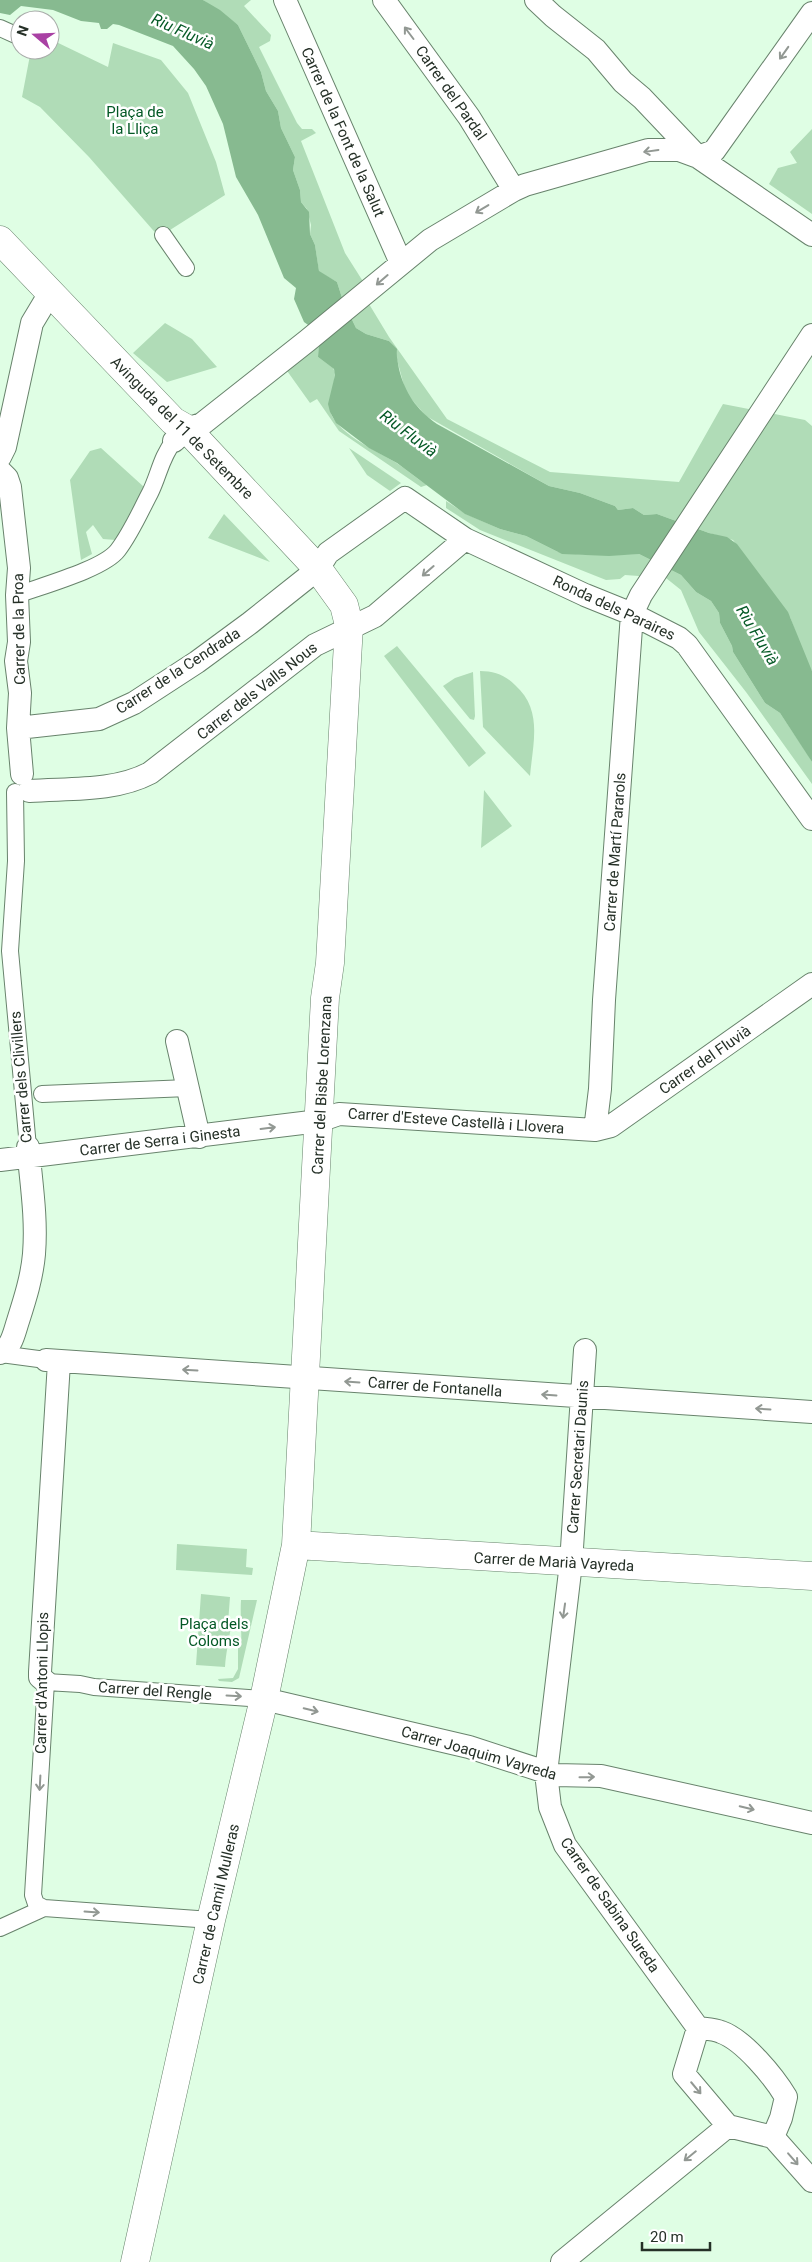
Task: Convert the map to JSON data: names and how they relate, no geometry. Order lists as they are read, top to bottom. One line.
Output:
{"streets":{"main road":["Avinguda del 11 de Setembre","Carrer del Bisbe Lorenzana","Carrer de Marià Vayreda","Carrer de Camil Mulleras"],"street":["Carrer del Pardal","Carrer de la Font de la Salut","Ronda dels Paraires","Carrer de la Proa","Carrer de la Cendrada","Carrer dels Valls Nous","Carrer de Martí Pararols","Carrer del Fluvià","Carrer dels Clivillers","Carrer d'Esteve Castellà i Llovera","Carrer de Serra i Ginesta","Carrer de Fontanella","Carrer Secretari Daunis","Carrer d'Antoni Llopis","Carrer del Rengle","Carrer Joaquim Vayreda","Carrer de Sabina Sureda"]},"crossings":[["Avinguda del 11 de Setembre","Carrer de la Cendrada"],["Avinguda del 11 de Setembre","Carrer dels Valls Nous"],["Avinguda del 11 de Setembre","Carrer del Bisbe Lorenzana"],["Ronda dels Paraires","Carrer de la Cendrada"],["Ronda dels Paraires","Carrer dels Valls Nous"],["Ronda dels Paraires","Carrer de Martí Pararols"],["Carrer de la Proa","Carrer de la Cendrada"],["Carrer de la Proa","Carrer dels Valls Nous"],["Carrer de la Proa","Carrer dels Clivillers"],["Carrer dels Valls Nous","Carrer dels Clivillers"],["Carrer dels Valls Nous","Carrer del Bisbe Lorenzana"],["Carrer de Martí Pararols","Carrer del Fluvià"],["Carrer de Martí Pararols","Carrer d'Esteve Castellà i Llovera"],["Carrer del Fluvià","Carrer d'Esteve Castellà i Llovera"],["Carrer dels Clivillers","Carrer de Serra i Ginesta"],["Carrer del Bisbe Lorenzana","Carrer d'Esteve Castellà i Llovera"],["Carrer del Bisbe Lorenzana","Carrer de Serra i Ginesta"],["Carrer del Bisbe Lorenzana","Carrer de Fontanella"],["Carrer del Bisbe Lorenzana","Carrer de Marià Vayreda"],["Carrer del Bisbe Lorenzana","Carrer de Camil Mulleras"],["Carrer d'Esteve Castellà i Llovera","Carrer de Serra i Ginesta"],["Carrer de Fontanella","Carrer Secretari Daunis"],["Carrer de Fontanella","Carrer d'Antoni Llopis"],["Carrer Secretari Daunis","Carrer de Marià Vayreda"],["Carrer Secretari Daunis","Carrer Joaquim Vayreda"],["Carrer Secretari Daunis","Carrer de Sabina Sureda"],["Carrer de Marià Vayreda","Carrer de Camil Mulleras"],["Carrer d'Antoni Llopis","Carrer del Rengle"],["Carrer del Rengle","Carrer Joaquim Vayreda"],["Carrer del Rengle","Carrer de Camil Mulleras"],["Carrer Joaquim Vayreda","Carrer de Camil Mulleras"],["Carrer Joaquim Vayreda","Carrer de Sabina Sureda"]],"one_way":["Carrer de Serra i Ginesta","Carrer de Fontanella","Carrer Secretari Daunis","Carrer d'Antoni Llopis","Carrer del Rengle","Carrer Joaquim Vayreda"],"water":["Riu Fluvià"],"parks":["Plaça de la Lliça","Plaça dels Coloms"],"scale_bar":"20 m","north":"left"}
